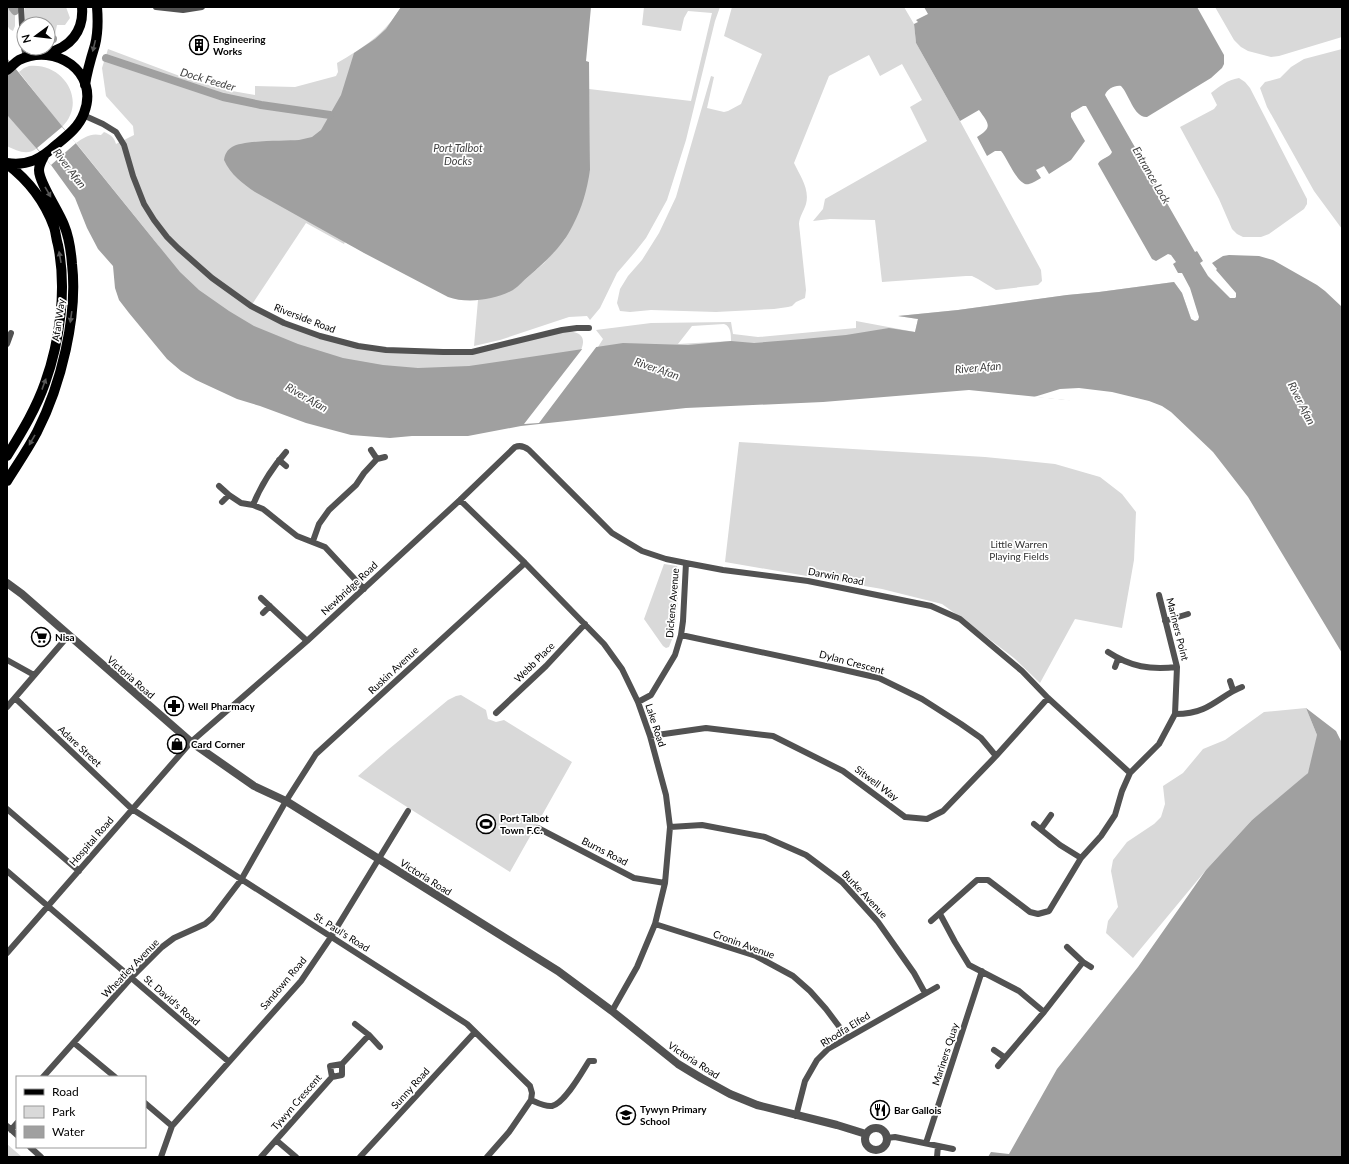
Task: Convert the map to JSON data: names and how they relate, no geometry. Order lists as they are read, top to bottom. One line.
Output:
{"streets":{"main road":["Afan Way"],"street":["Riverside Road","Darwin Road","Newbridge Road","Dickens Avenue","Mariners Point","Webb Place","Dylan Crescent","Ruskin Avenue","Victoria Road","Lake Road","Adare Street","Sitwell Way","Hospital Road","Burns Road","Burke Avenue","St. Paul's Road","Cronin Avenue","Wheatley Avenue","Sandown Road","St. David's Road","Rhodfa Elfed","Mariners Quay","Sunny Road","Tywyn Crescent"]},"crossings":[["Darwin Road","Newbridge Road"],["Darwin Road","Dickens Avenue"],["Darwin Road","Mariners Point"],["Darwin Road","Sitwell Way"],["Newbridge Road","Victoria Road"],["Newbridge Road","Lake Road"],["Newbridge Road","Hospital Road"],["Dickens Avenue","Dylan Crescent"],["Dickens Avenue","Lake Road"],["Webb Place","Lake Road"],["Dylan Crescent","Sitwell Way"],["Ruskin Avenue","Victoria Road"],["Ruskin Avenue","Lake Road"],["Ruskin Avenue","Wheatley Avenue"],["Victoria Road","Lake Road"],["Victoria Road","Hospital Road"],["Victoria Road","Wheatley Avenue"],["Victoria Road","Sandown Road"],["Victoria Road","Rhodfa Elfed"],["Victoria Road","Mariners Quay"],["Lake Road","Sitwell Way"],["Lake Road","Burns Road"],["Lake Road","Burke Avenue"],["Lake Road","Cronin Avenue"],["Adare Street","Hospital Road"],["Adare Street","St. Paul's Road"],["Hospital Road","St. Paul's Road"],["Hospital Road","St. David's Road"],["Burke Avenue","Rhodfa Elfed"],["St. Paul's Road","Wheatley Avenue"],["St. Paul's Road","Sandown Road"],["St. Paul's Road","Sunny Road"],["Cronin Avenue","Rhodfa Elfed"],["Wheatley Avenue","St. David's Road"],["Sandown Road","St. David's Road"]],"water":["Dock Feeder","Port Talbot Docks","River Afan","Entrance Lock"],"parks":["Little Warren Playing Fields"],"places":{"building":["Engineering Works"],"supermarket":["Nisa"],"pharmacy":["Well Pharmacy"],"shop":["Card Corner"],"sports":["Port Talbot Town F.C."],"restaurant":["Bar Gallois"],"school or university":["Tywyn Primary School"]},"legend":["Road","Park","Water"],"north":"left"}
